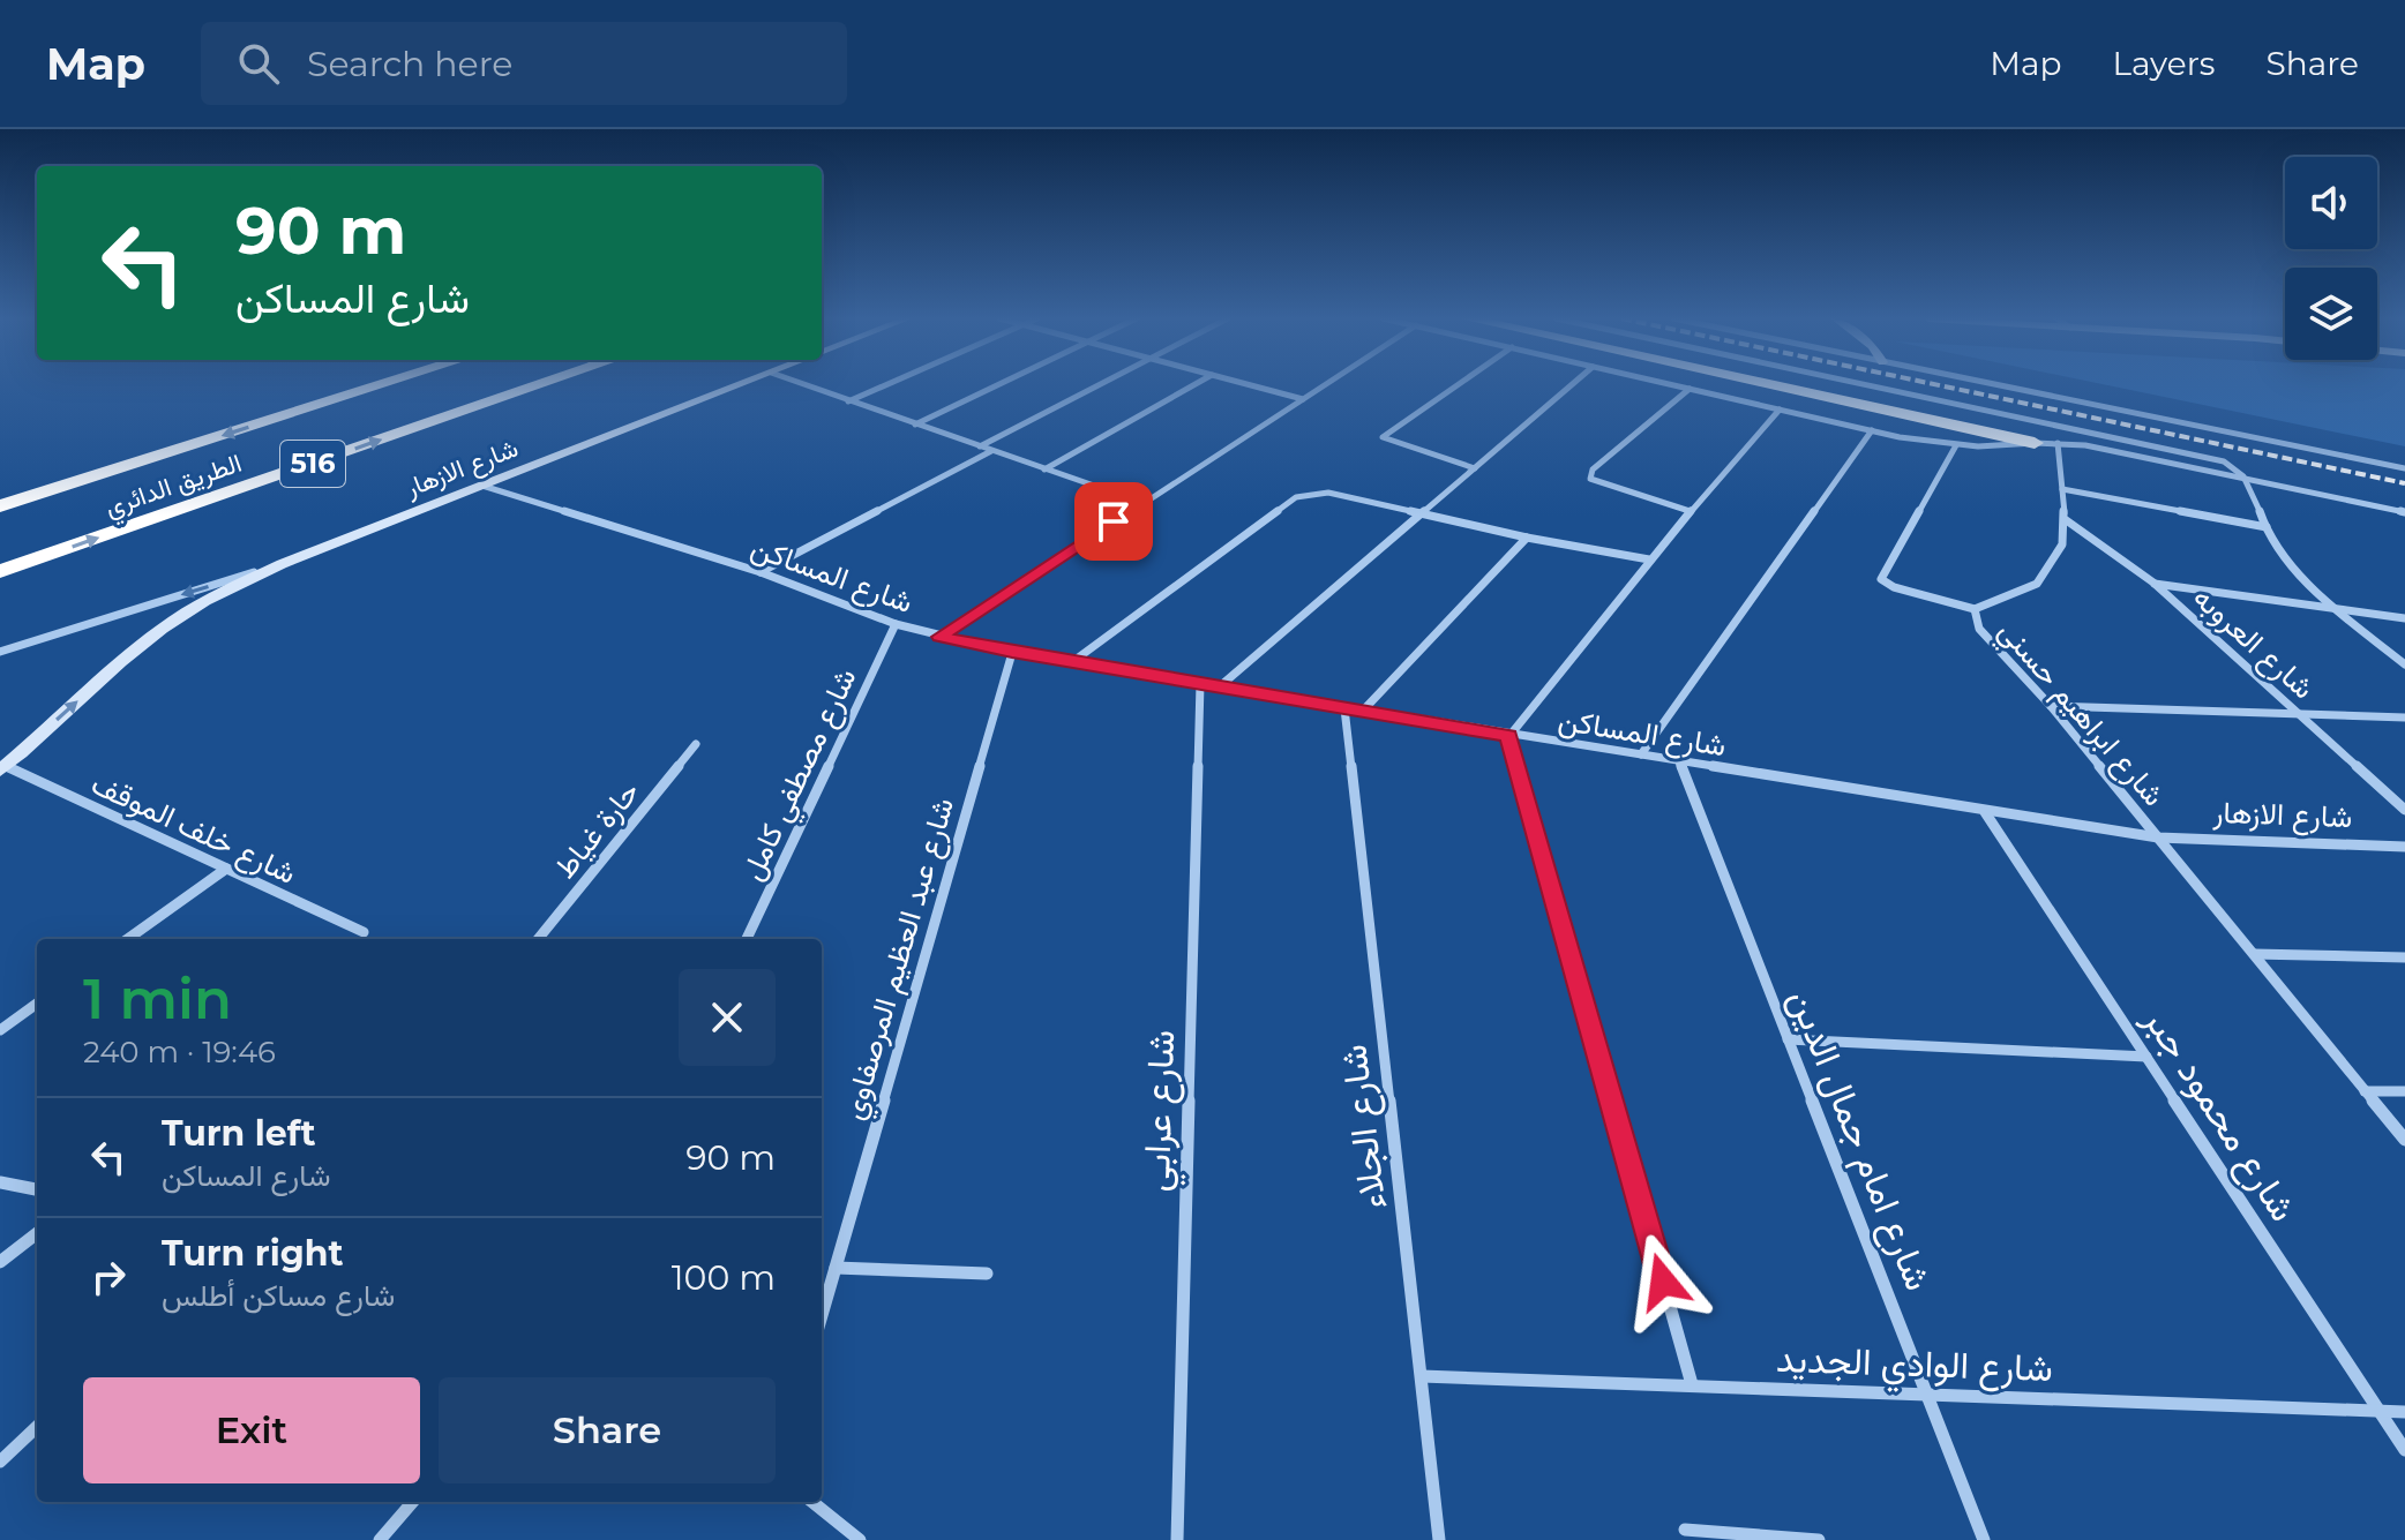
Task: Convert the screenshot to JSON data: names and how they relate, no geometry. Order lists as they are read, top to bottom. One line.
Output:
{"streets":{"highway":["516","الطريق الدائري"],"street":["شارع الازهار","شارع المساكن","شارع العروبه","شارع ابراهيم حسني","شارع مصطفي كامل","شارع خلف الموقف","حارة غياط","شارع عبد العظيم المرصفاوي","شارع عرابي","شارع محمود جبر","شارع الجلاء","شارع امام جمال الدين","شارع الوادي الجديد"]},"crossings":[["شارع الازهار","شارع المساكن"],["شارع الازهار","شارع ابراهيم حسني"],["شارع الازهار","شارع خلف الموقف"],["شارع المساكن","شارع ابراهيم حسني"],["شارع المساكن","شارع مصطفي كامل"],["شارع المساكن","شارع عبد العظيم المرصفاوي"],["شارع المساكن","شارع عرابي"],["شارع المساكن","شارع محمود جبر"],["شارع المساكن","شارع الجلاء"],["شارع المساكن","شارع امام جمال الدين"],["شارع العروبه","شارع ابراهيم حسني"],["شارع محمود جبر","شارع الوادي الجديد"],["شارع الجلاء","شارع الوادي الجديد"],["شارع امام جمال الدين","شارع الوادي الجديد"]],"page":{"header":"Map","search":"Search here","nav":["Map","Layers","Share"],"turn":["90 m","شارع المساكن"],"heading":["1 min","240 m · 19:46"],"list":[{"name":"Turn left","note":"شارع المساكن","value":"90 m"},{"name":"Turn right","note":"شارع مساكن أطلس","value":"100 m"}],"buttons":["Exit","Share"]}}
